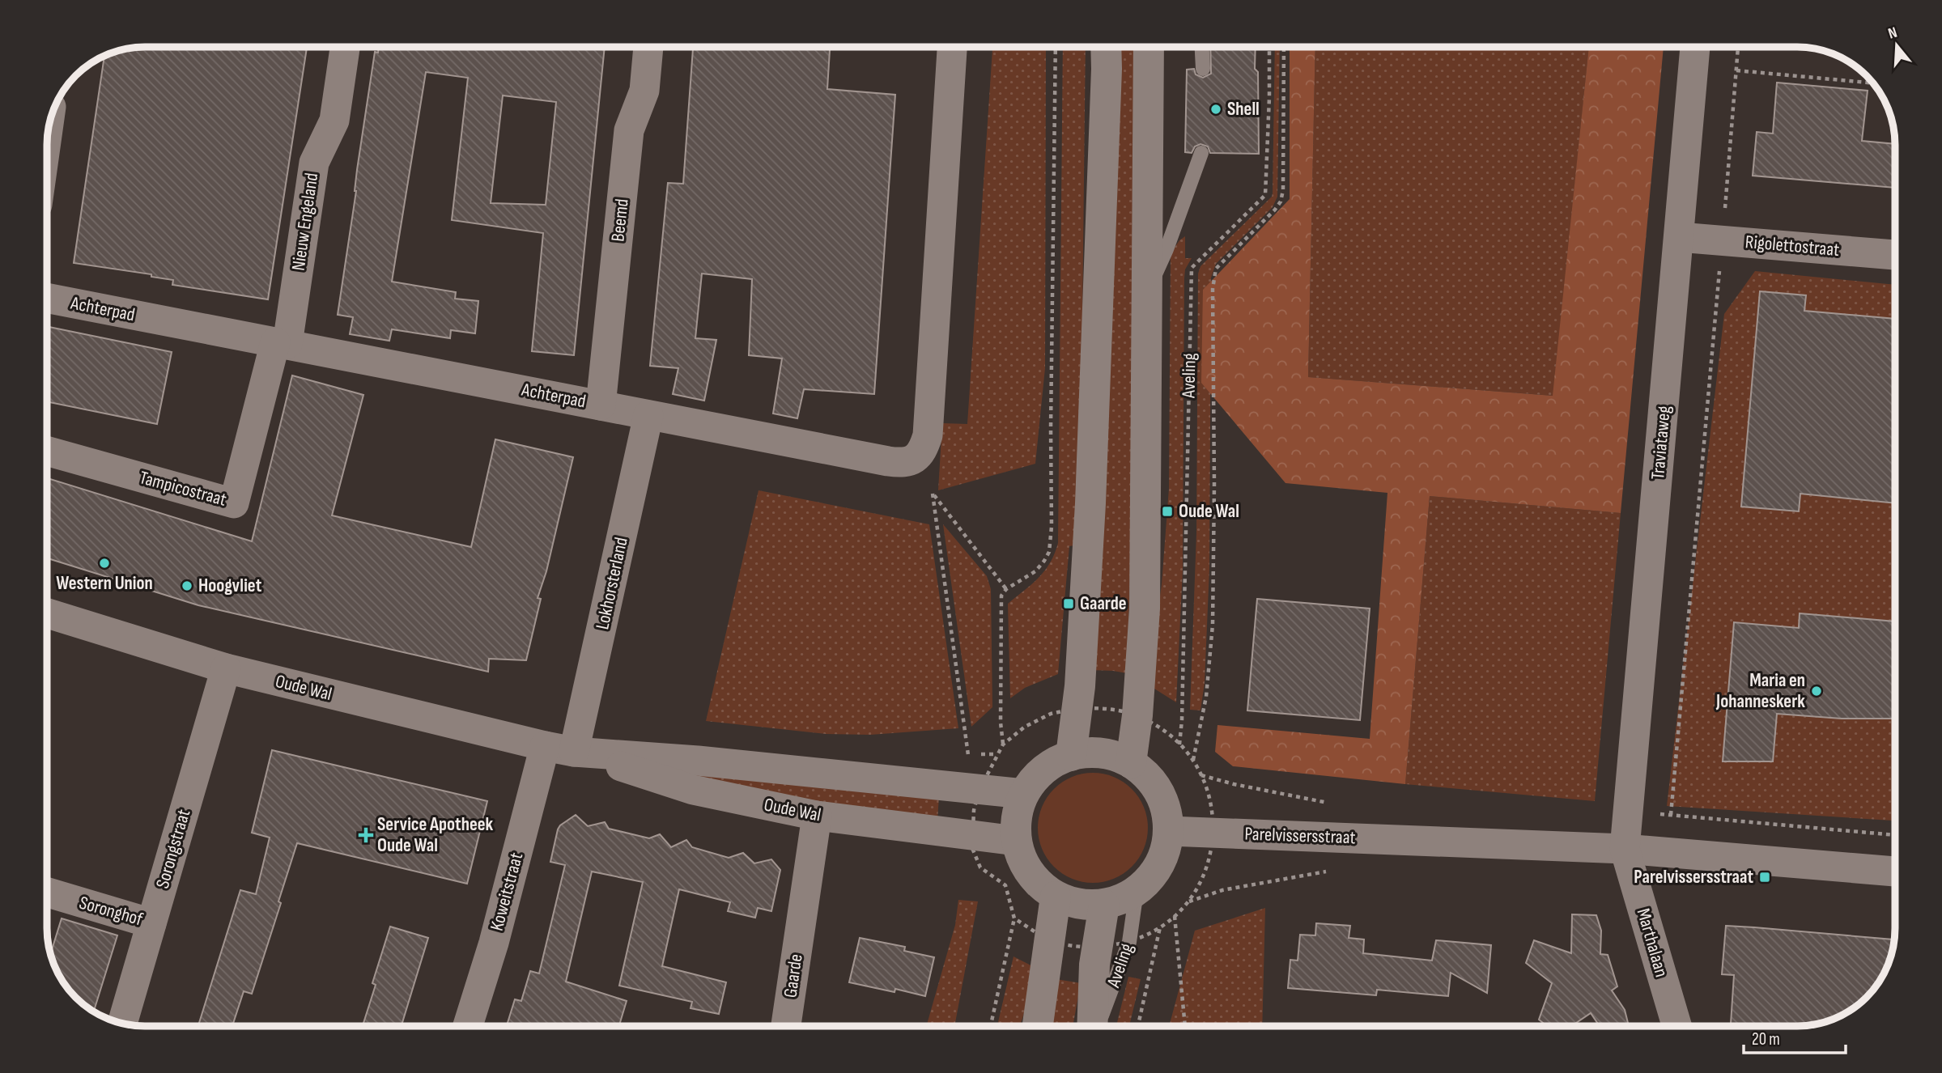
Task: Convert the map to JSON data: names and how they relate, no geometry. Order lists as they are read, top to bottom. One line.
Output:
{"streets":{"main road":["Aveling"],"street":["Beemd","Nieuw Engeland","Rigolettostraat","Achterpad","Traviataweg","Tampicostraat","Lokhorsterland","Oude Wal","Parelvissersstraat","Sorongstraat","Koweitstraat","Soronghof","Marthalaan","Gaarde"]},"crossings":[["Beemd","Achterpad"],["Nieuw Engeland","Achterpad"],["Nieuw Engeland","Tampicostraat"],["Rigolettostraat","Traviataweg"],["Achterpad","Tampicostraat"],["Achterpad","Lokhorsterland"],["Aveling","Oude Wal"],["Aveling","Parelvissersstraat"],["Traviataweg","Parelvissersstraat"],["Traviataweg","Marthalaan"],["Lokhorsterland","Oude Wal"],["Oude Wal","Parelvissersstraat"],["Oude Wal","Sorongstraat"],["Oude Wal","Koweitstraat"],["Oude Wal","Gaarde"],["Parelvissersstraat","Marthalaan"],["Sorongstraat","Soronghof"]],"places":{"other":["Shell","Western Union","Hoogvliet","Maria en Johanneskerk"],"transit":["Oude Wal","Gaarde","Parelvissersstraat"],"health":["Service Apotheek Oude Wal"]},"scale_bar":"20 m","north":"top"}
